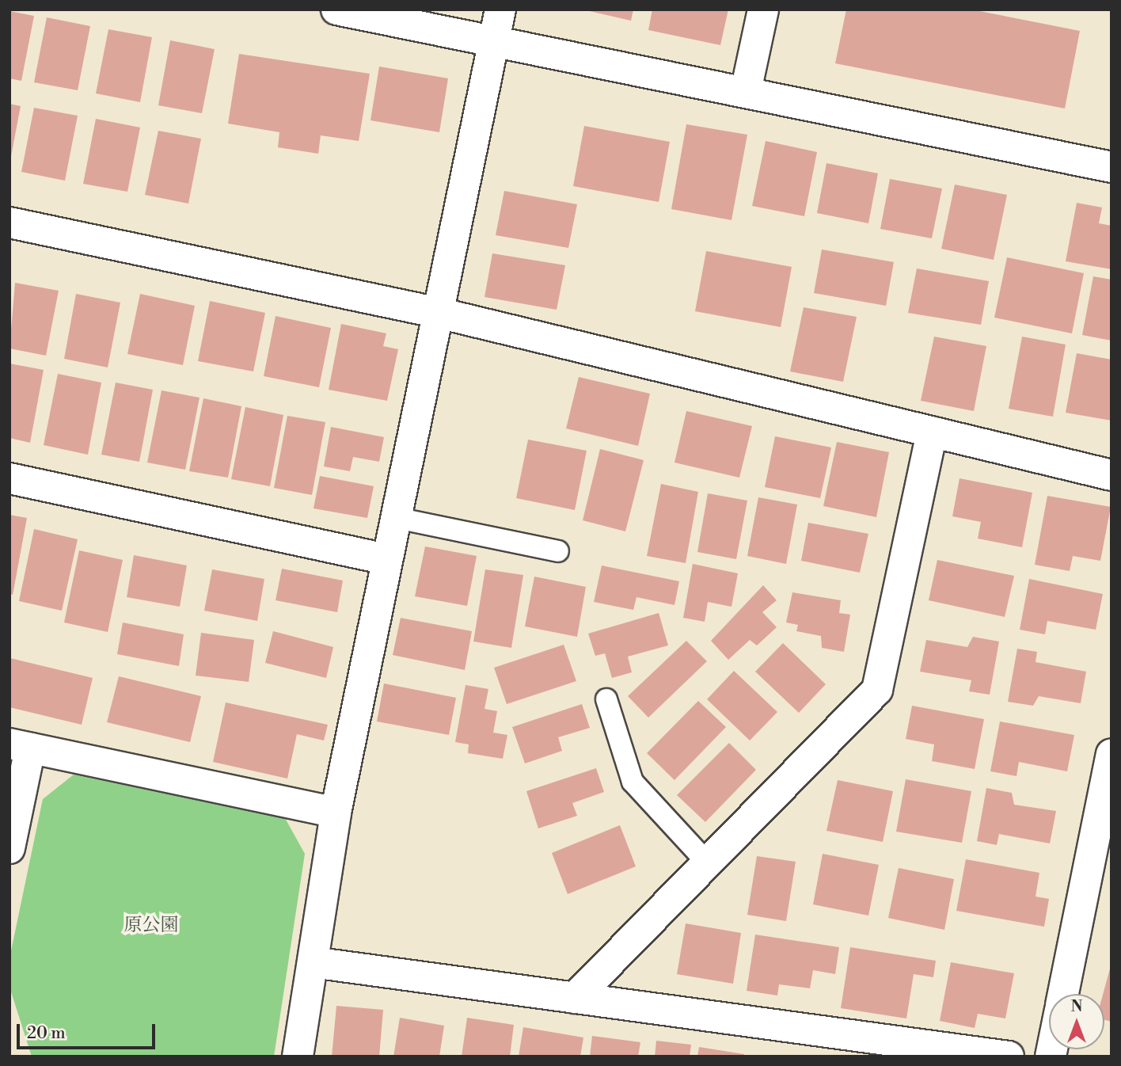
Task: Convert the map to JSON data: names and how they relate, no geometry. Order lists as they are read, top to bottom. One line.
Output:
{"parks":["原公園"],"scale_bar":"20 m","north":"top"}
